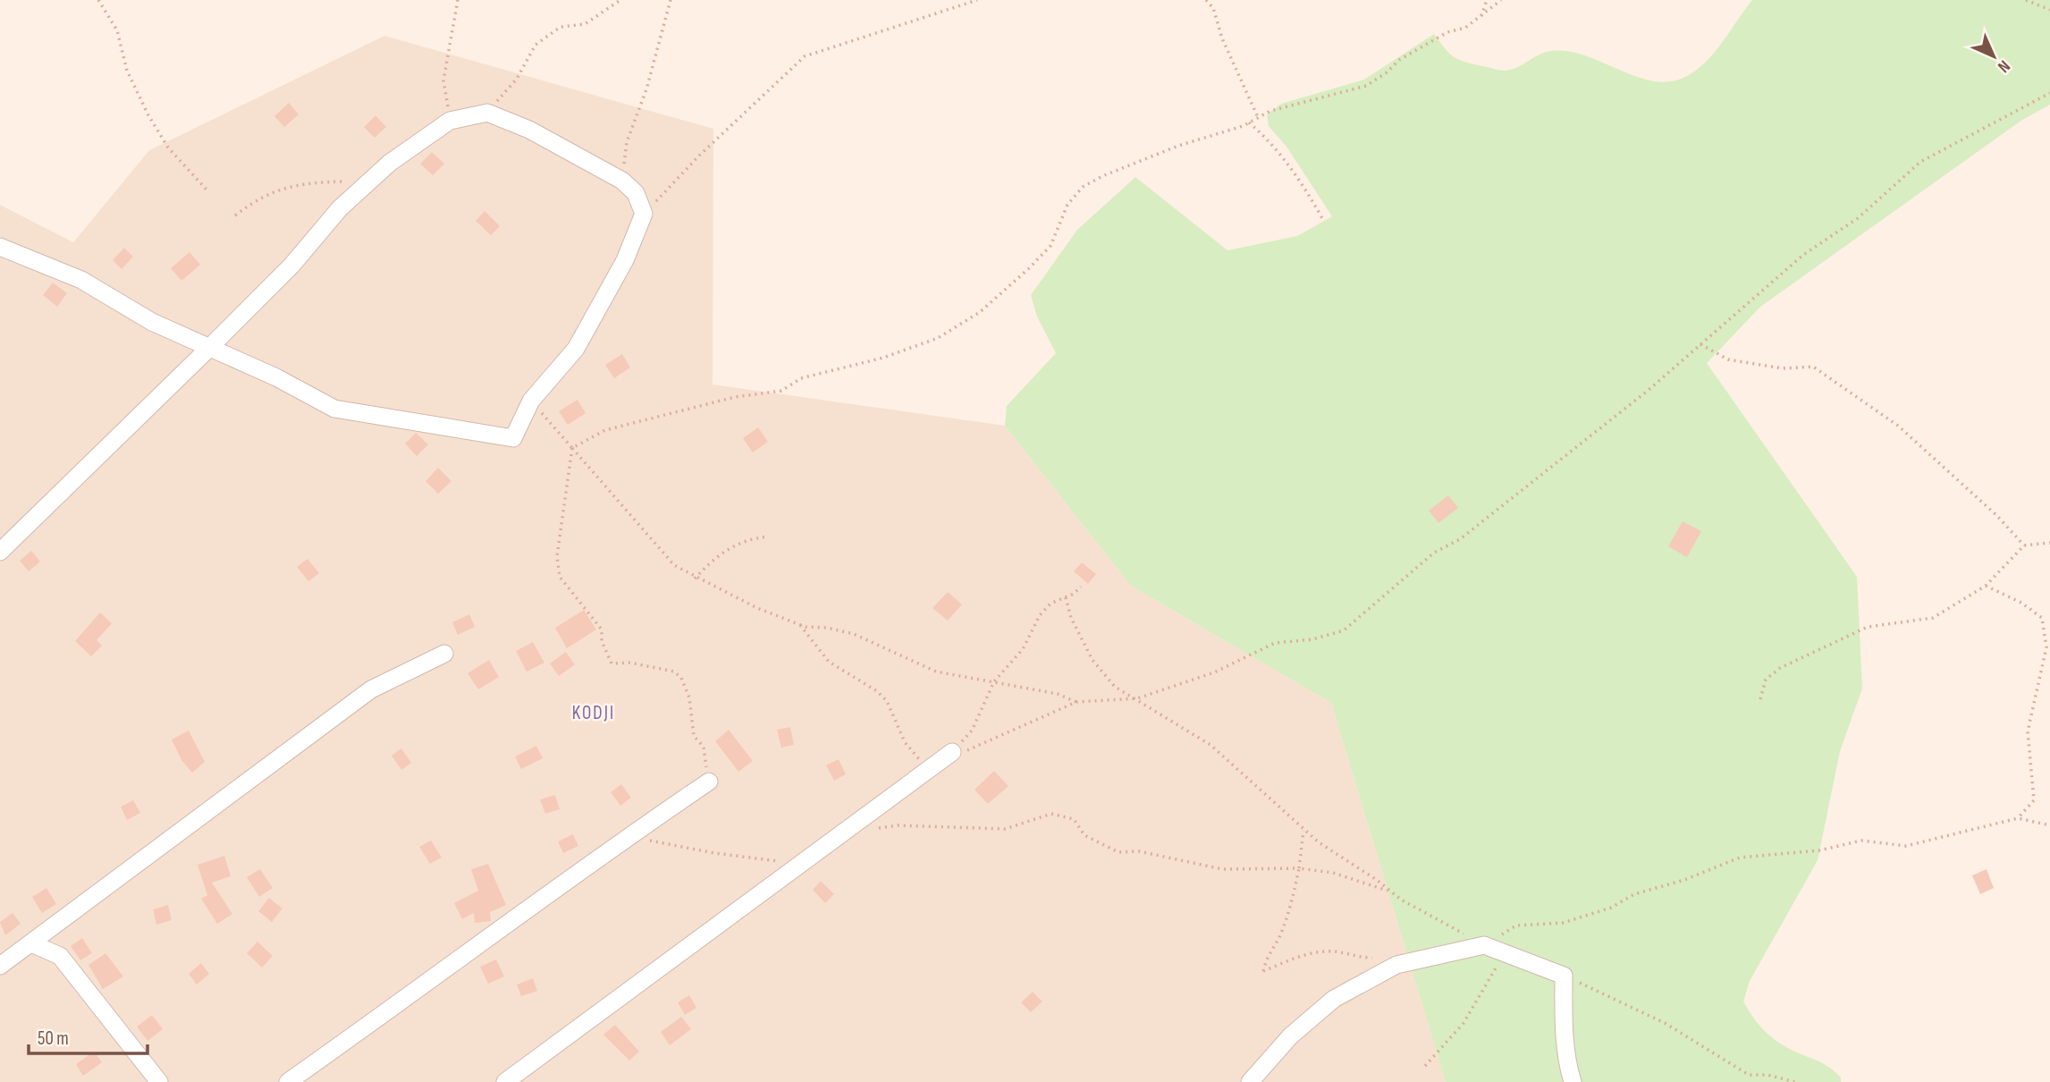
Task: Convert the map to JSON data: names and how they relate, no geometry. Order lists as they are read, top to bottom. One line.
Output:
{"districts":["KODJI"],"scale_bar":"50 m","north":"bottom right"}
